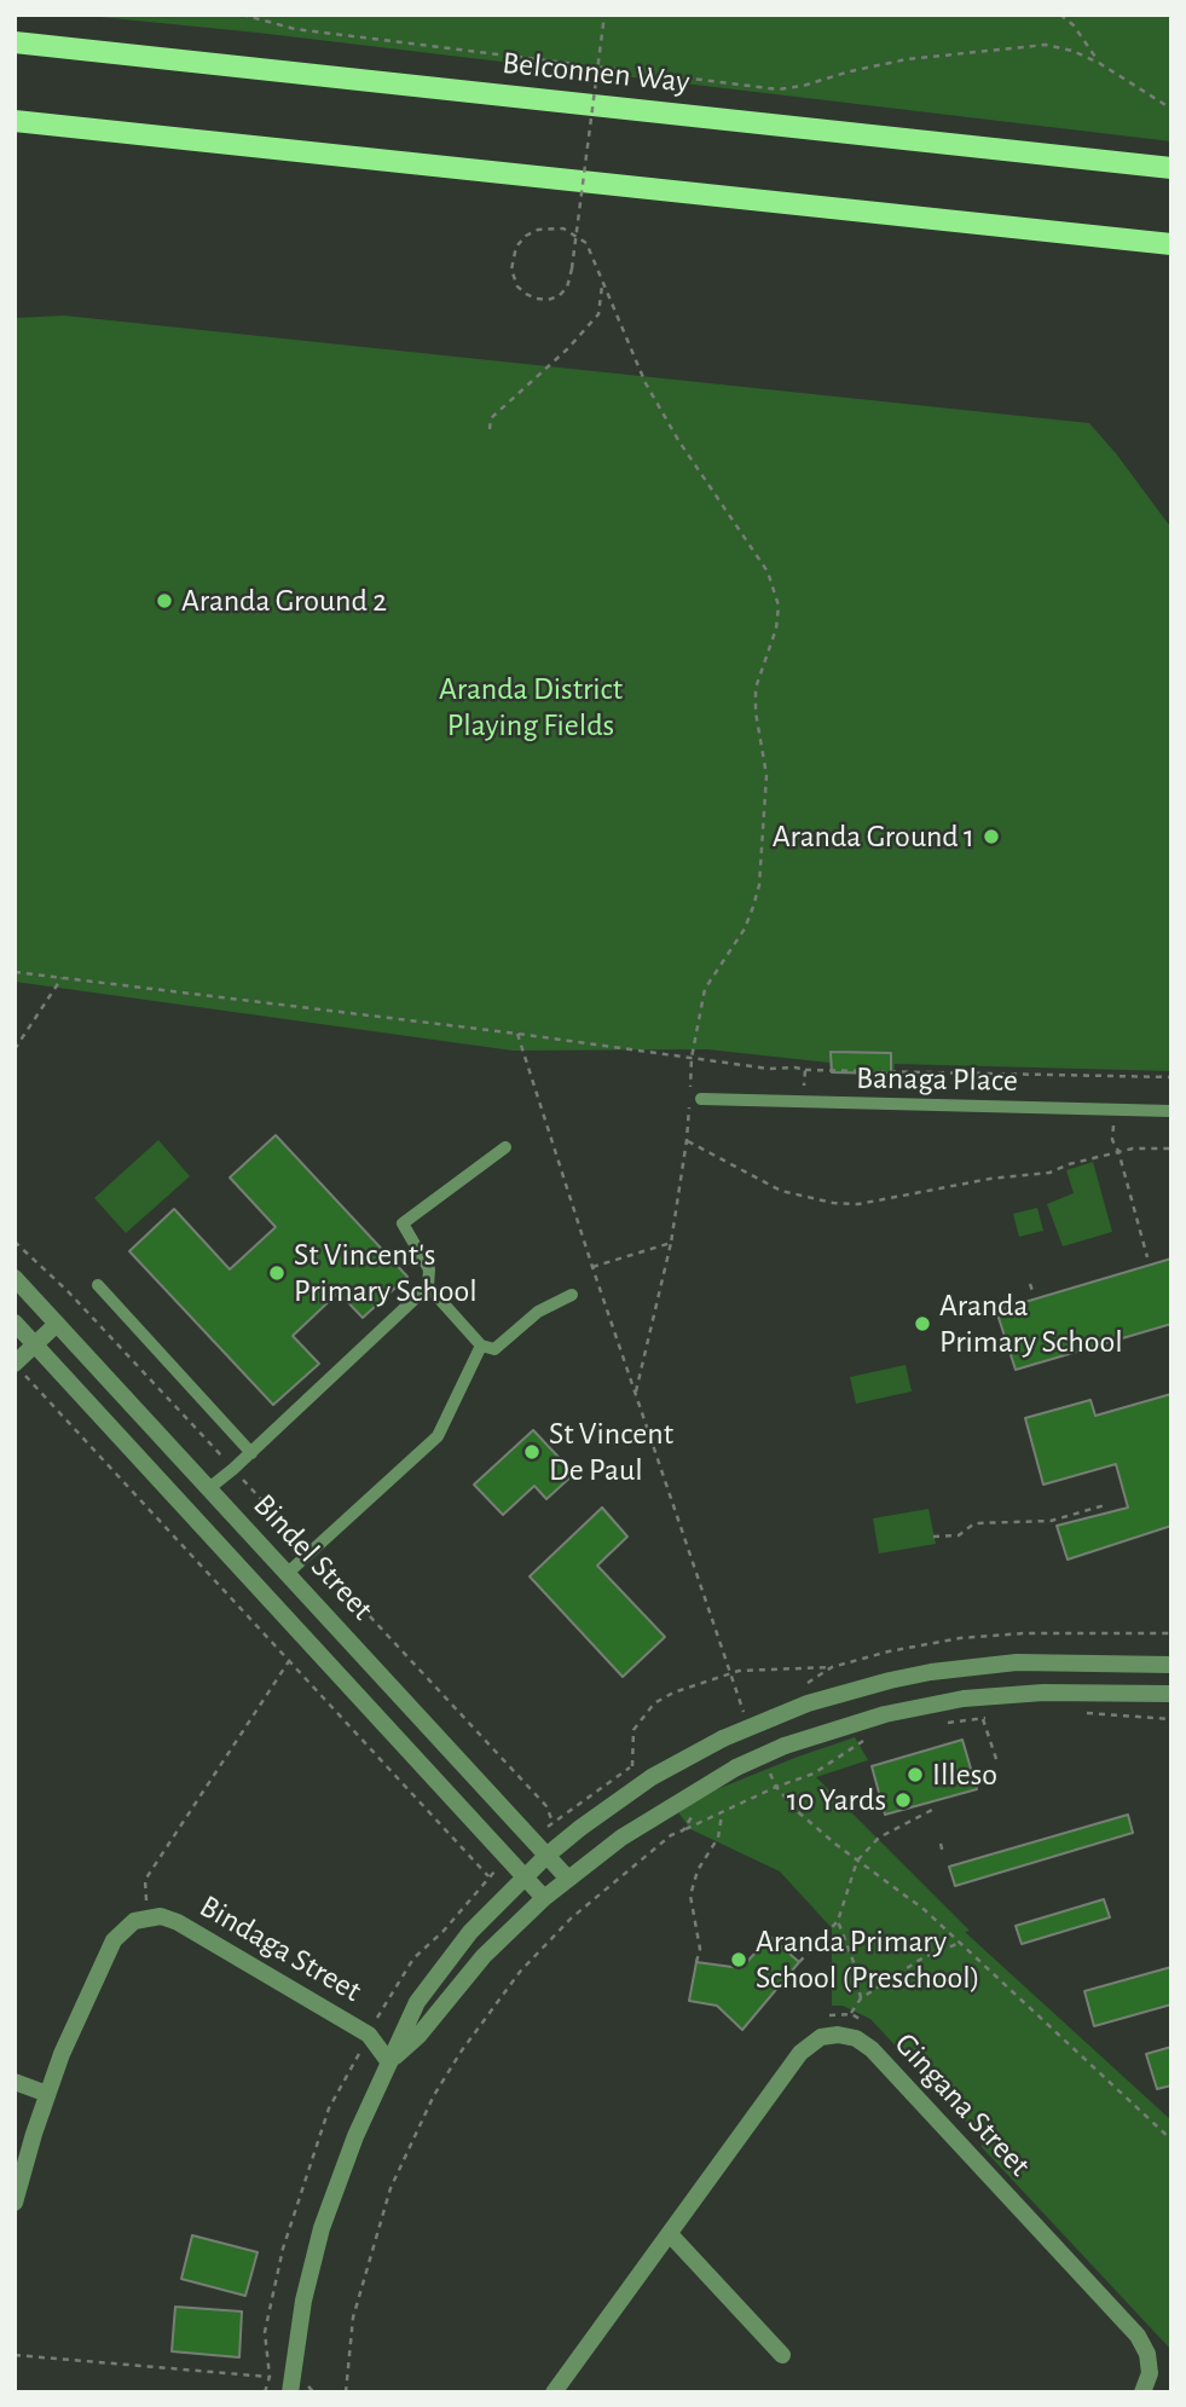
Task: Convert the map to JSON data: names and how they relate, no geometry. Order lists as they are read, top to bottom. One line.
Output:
{"streets":{"main road":["Belconnen Way"],"street":["Bindel Street","Bindaga Street","Gingana Street"],"lane":["Banaga Place"]},"parks":["Aranda District Playing Fields"],"places":["Aranda Ground 2","Aranda Ground 1","St Vincent's Primary School","Aranda Primary School","St Vincent De Paul","Illeso","10 Yards","Aranda Primary School (Preschool)"]}
